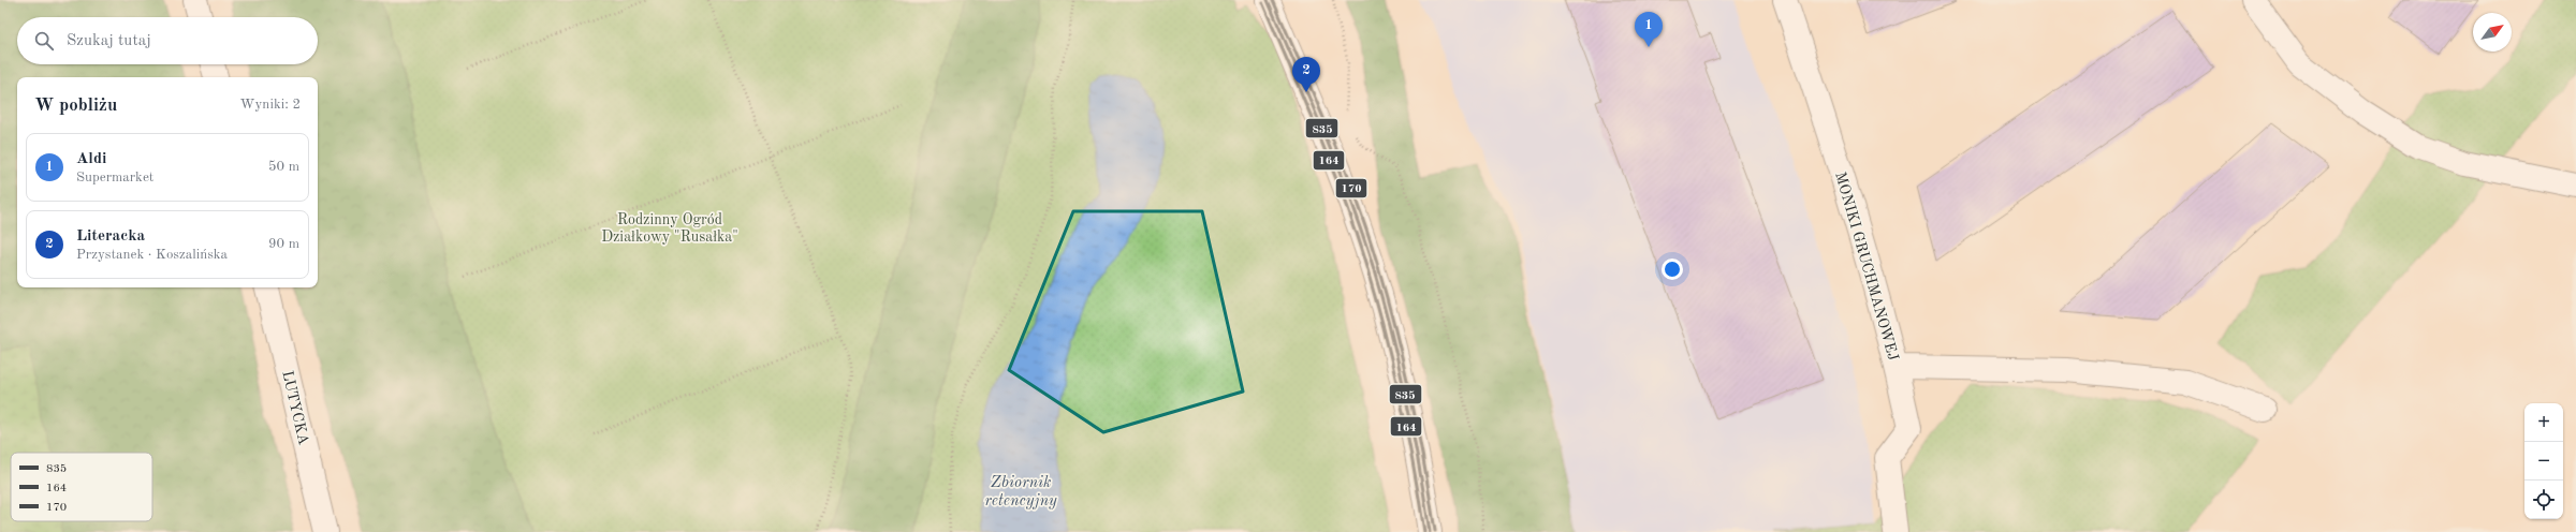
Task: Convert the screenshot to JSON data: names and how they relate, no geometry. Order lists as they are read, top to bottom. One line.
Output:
{"streets":{"street":["MONIKI GRUCHMANOWEJ","LUTYCKA"]},"water":["Zbiornik retencyjny"],"parks":["Rodzinny Ogród Działkowy \"Rusałka\""],"lines":["transit line 835","transit line 170","transit line 164"],"legend":["835","164","170"],"north":"top right","page":{"pins":["1","2"],"search":"Szukaj tutaj","heading":["W pobliżu","Wyniki: 2"],"list":[{"mark":"1","name":"Aldi","note":"Supermarket","value":"50 m"},{"mark":"2","name":"Literacka","note":"Przystanek · Koszalińska","value":"90 m"}],"map_buttons":["+","−"]}}
